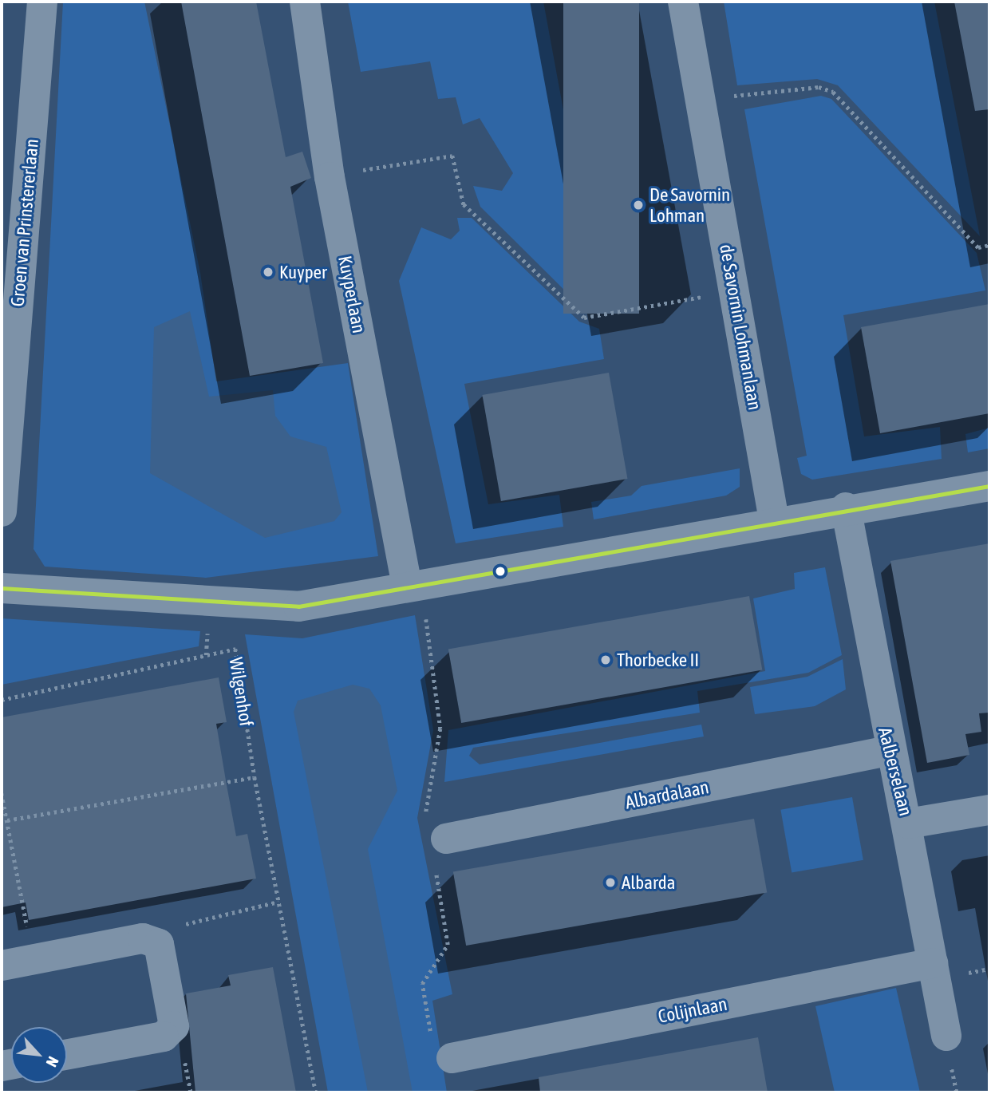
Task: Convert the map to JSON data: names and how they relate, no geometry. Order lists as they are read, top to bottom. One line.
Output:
{"streets":{"street":["Groen van Prinstererlaan","Kuyperlaan","de Savornin Lohmanlaan","Aalberselaan","Albardalaan","Colijnlaan"],"path":["Wilgenhof"]},"crossings":[["Aalberselaan","Albardalaan"],["Aalberselaan","Colijnlaan"]],"places":["De Savornin Lohman","Kuyper","Thorbecke II","Albarda"],"north":"bottom right"}
